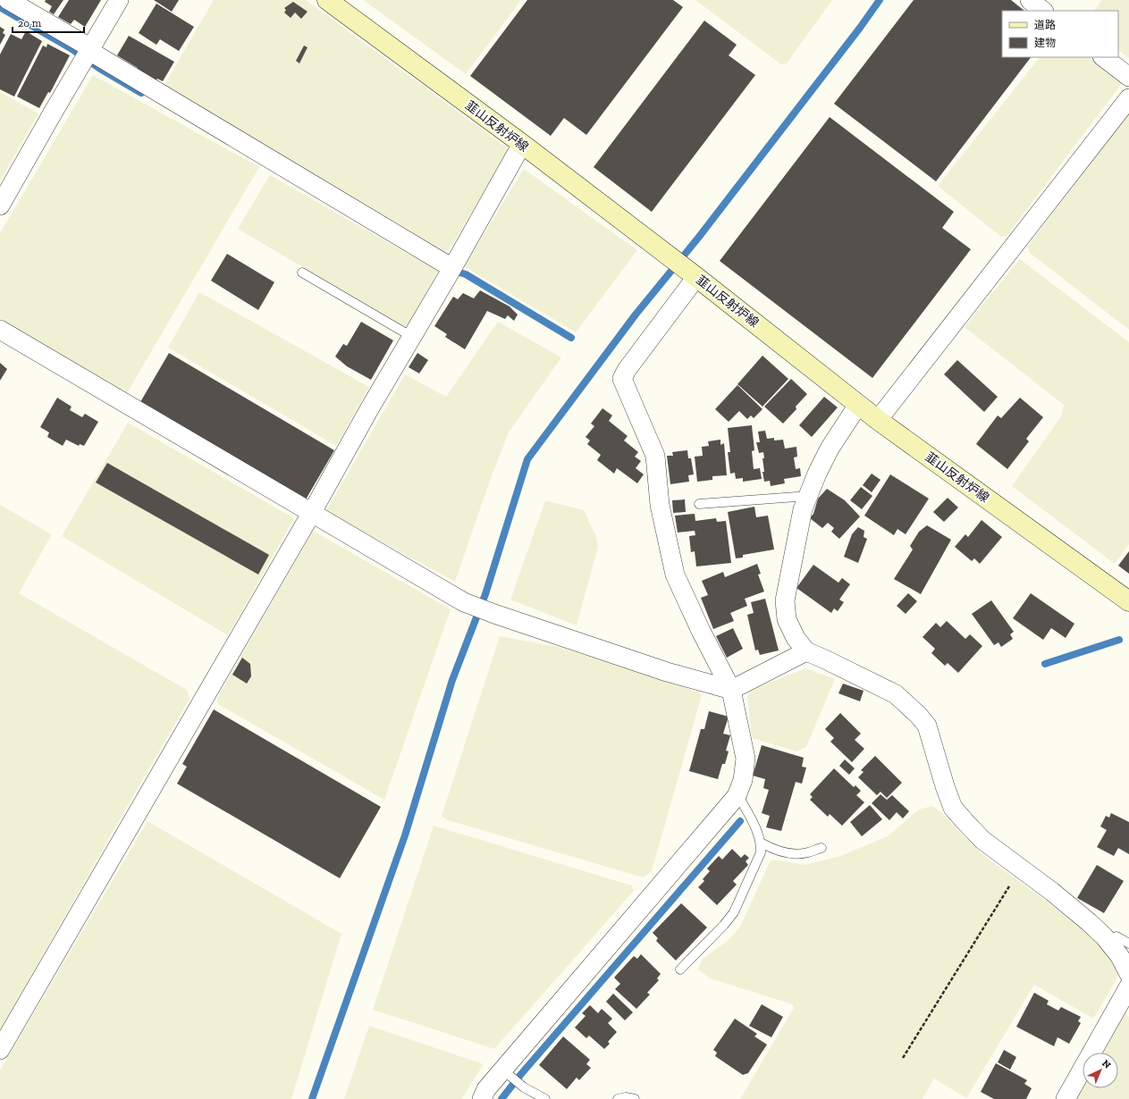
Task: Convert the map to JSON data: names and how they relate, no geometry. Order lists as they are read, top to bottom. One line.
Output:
{"streets":{"main road":["韮山反射炉線"]},"legend":["道路","建物"],"scale_bar":"20 m","north":"top right"}
